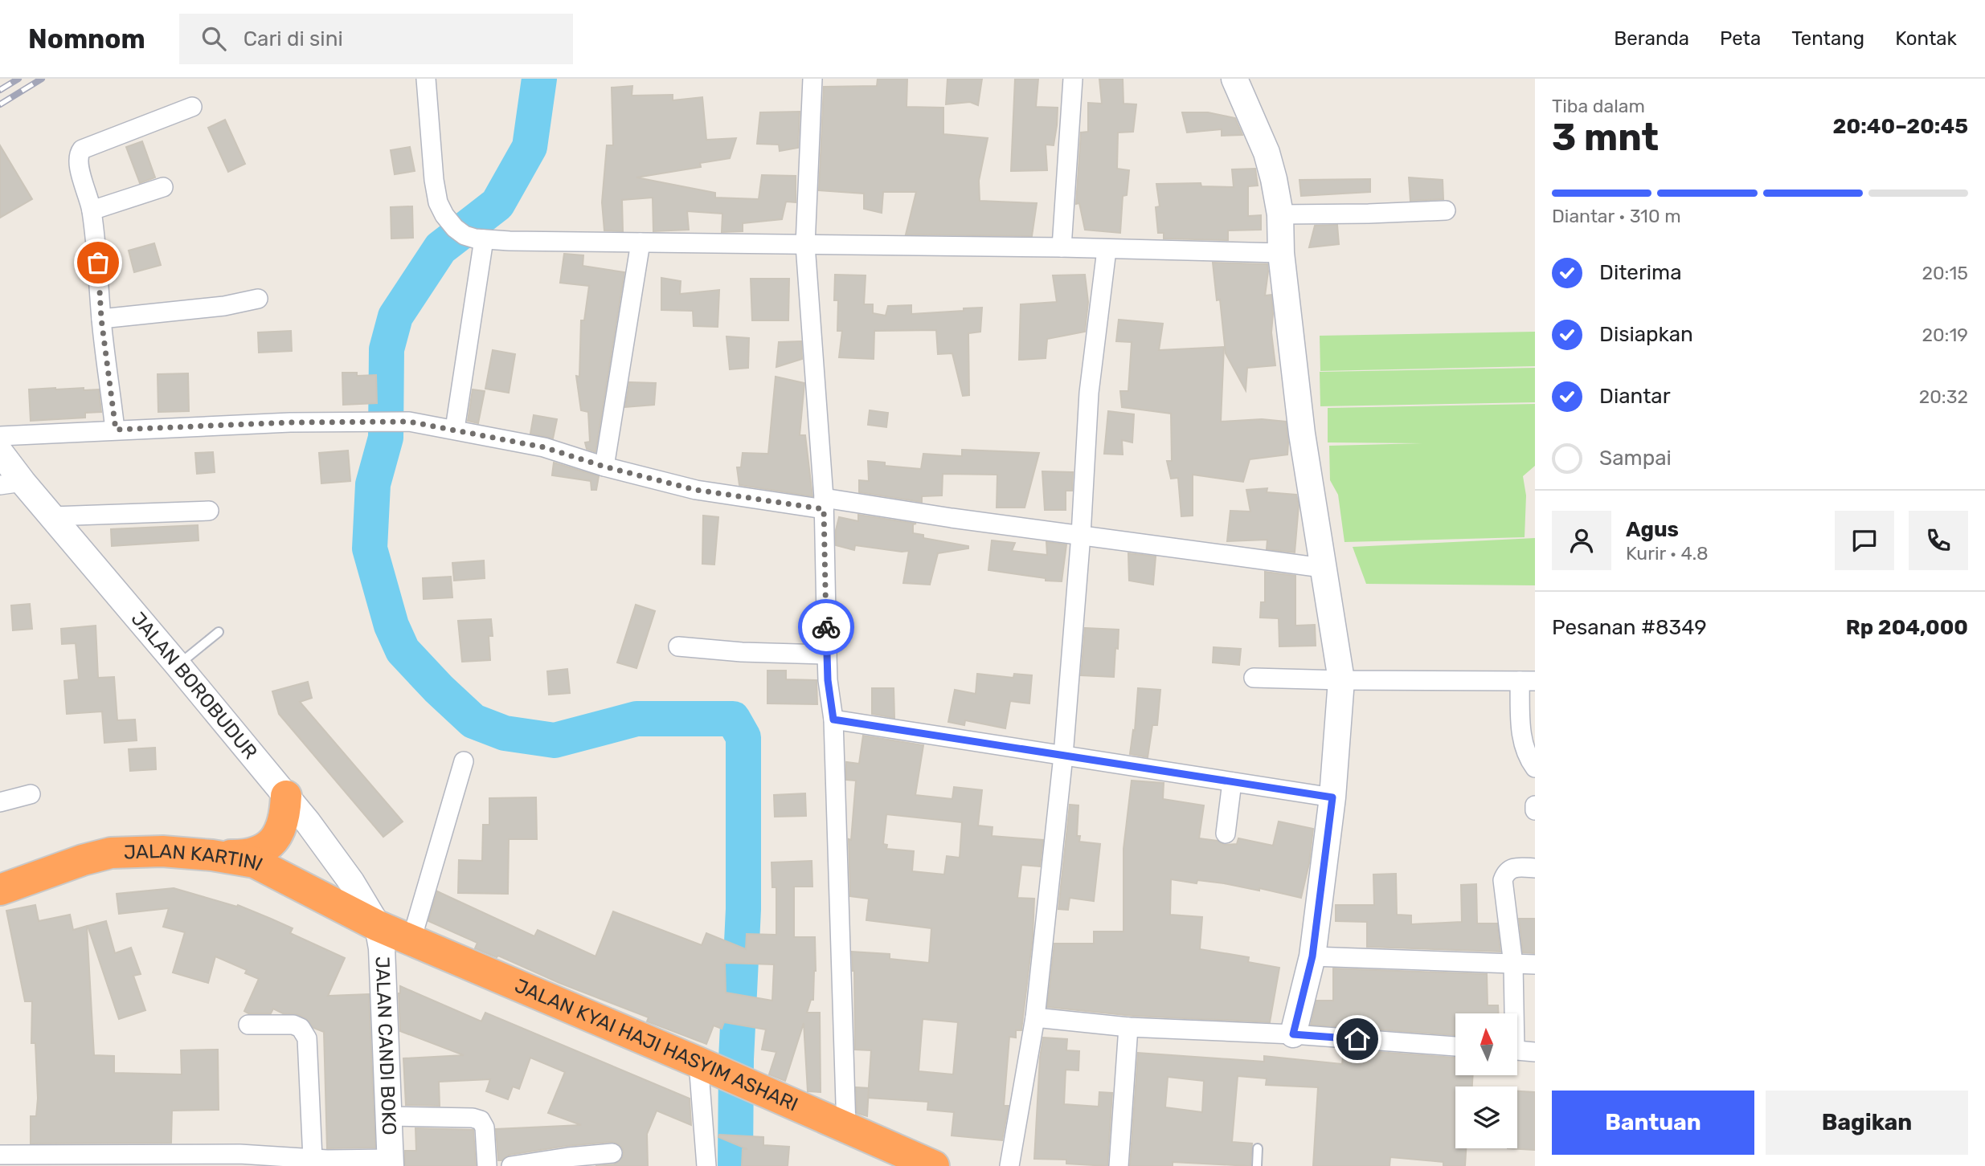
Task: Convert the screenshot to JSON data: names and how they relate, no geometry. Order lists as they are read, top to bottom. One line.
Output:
{"streets":{"highway":["JALAN KARTINI","JALAN KYAI HAJI HASYIM ASHARI"],"street":["JALAN BOROBUDUR","JALAN CANDI BOKO"]},"crossings":[["JALAN BOROBUDUR","JALAN KARTINI"],["JALAN BOROBUDUR","JALAN CANDI BOKO"],["JALAN BOROBUDUR","JALAN KYAI HAJI HASYIM ASHARI"],["JALAN KARTINI","JALAN CANDI BOKO"],["JALAN KARTINI","JALAN KYAI HAJI HASYIM ASHARI"],["JALAN CANDI BOKO","JALAN KYAI HAJI HASYIM ASHARI"]],"north":"top","page":{"header":"Nomnom","search":"Cari di sini","nav":["Beranda","Peta","Tentang","Kontak"],"heading":["3 mnt","Tiba dalam","20:40–20:45"],"panel":["Agus","Kurir · 4.8","Pesanan #8349","Rp 204,000"],"bar":"Diantar · 310 m","list":[["Diterima","20:15"],["Disiapkan","20:19"],["Diantar","20:32"],"Sampai"],"buttons":["Bantuan","Bagikan"]}}
